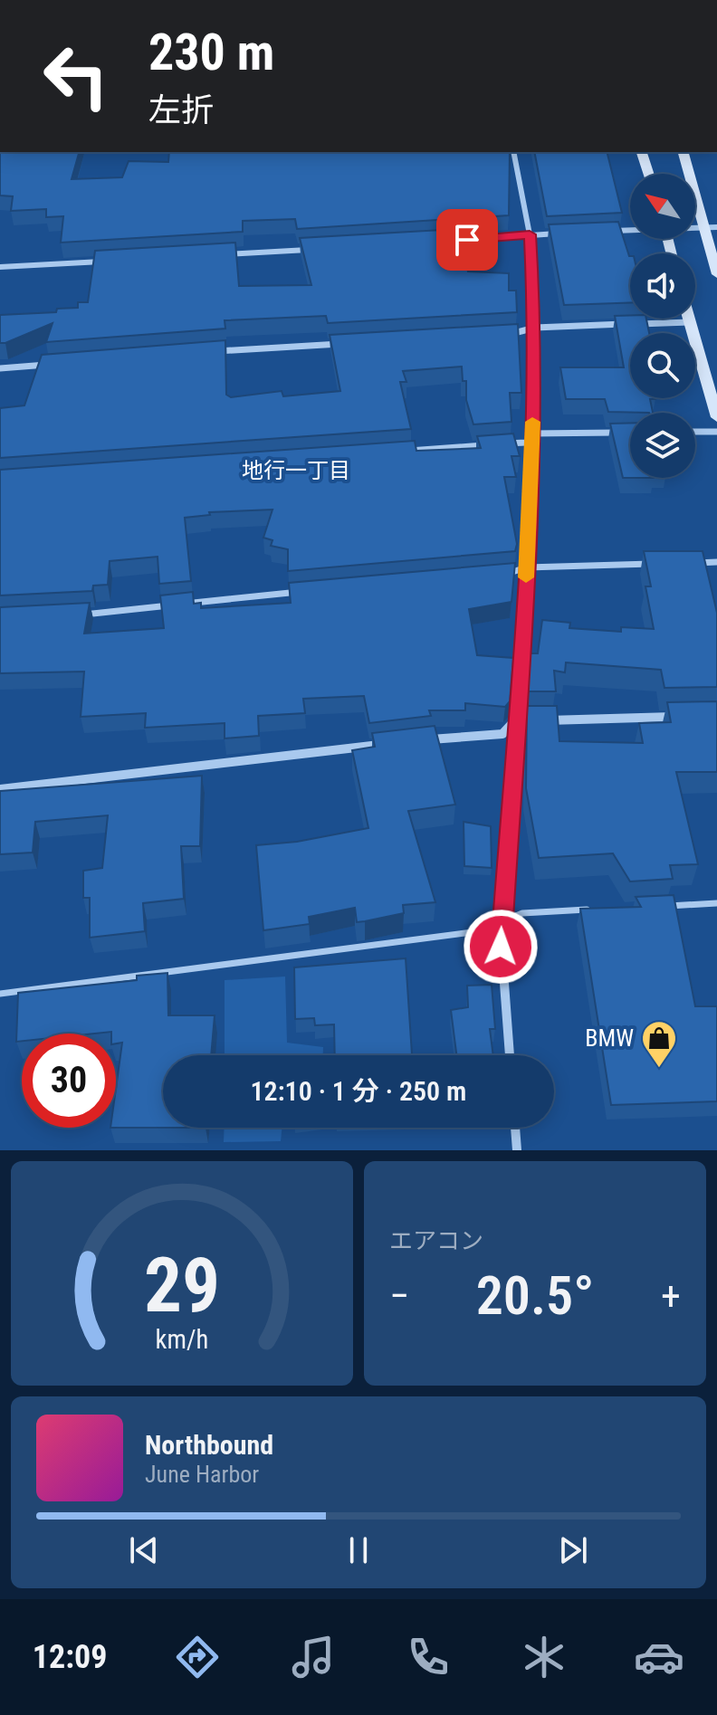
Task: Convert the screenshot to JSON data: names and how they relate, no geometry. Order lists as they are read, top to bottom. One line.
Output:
{"districts":["地行一丁目"],"places":{"shop":["BMW"]},"north":"top left","page":{"turn":["230 m","左折"],"limit":"30","trip":"12:10 · 1 分 · 250 m","tile":"エアコン","heat":["−","20.5°","+"],"song":["Northbound","June Harbor"],"tabs":"12:09","gauge":["29","km/h"]}}
